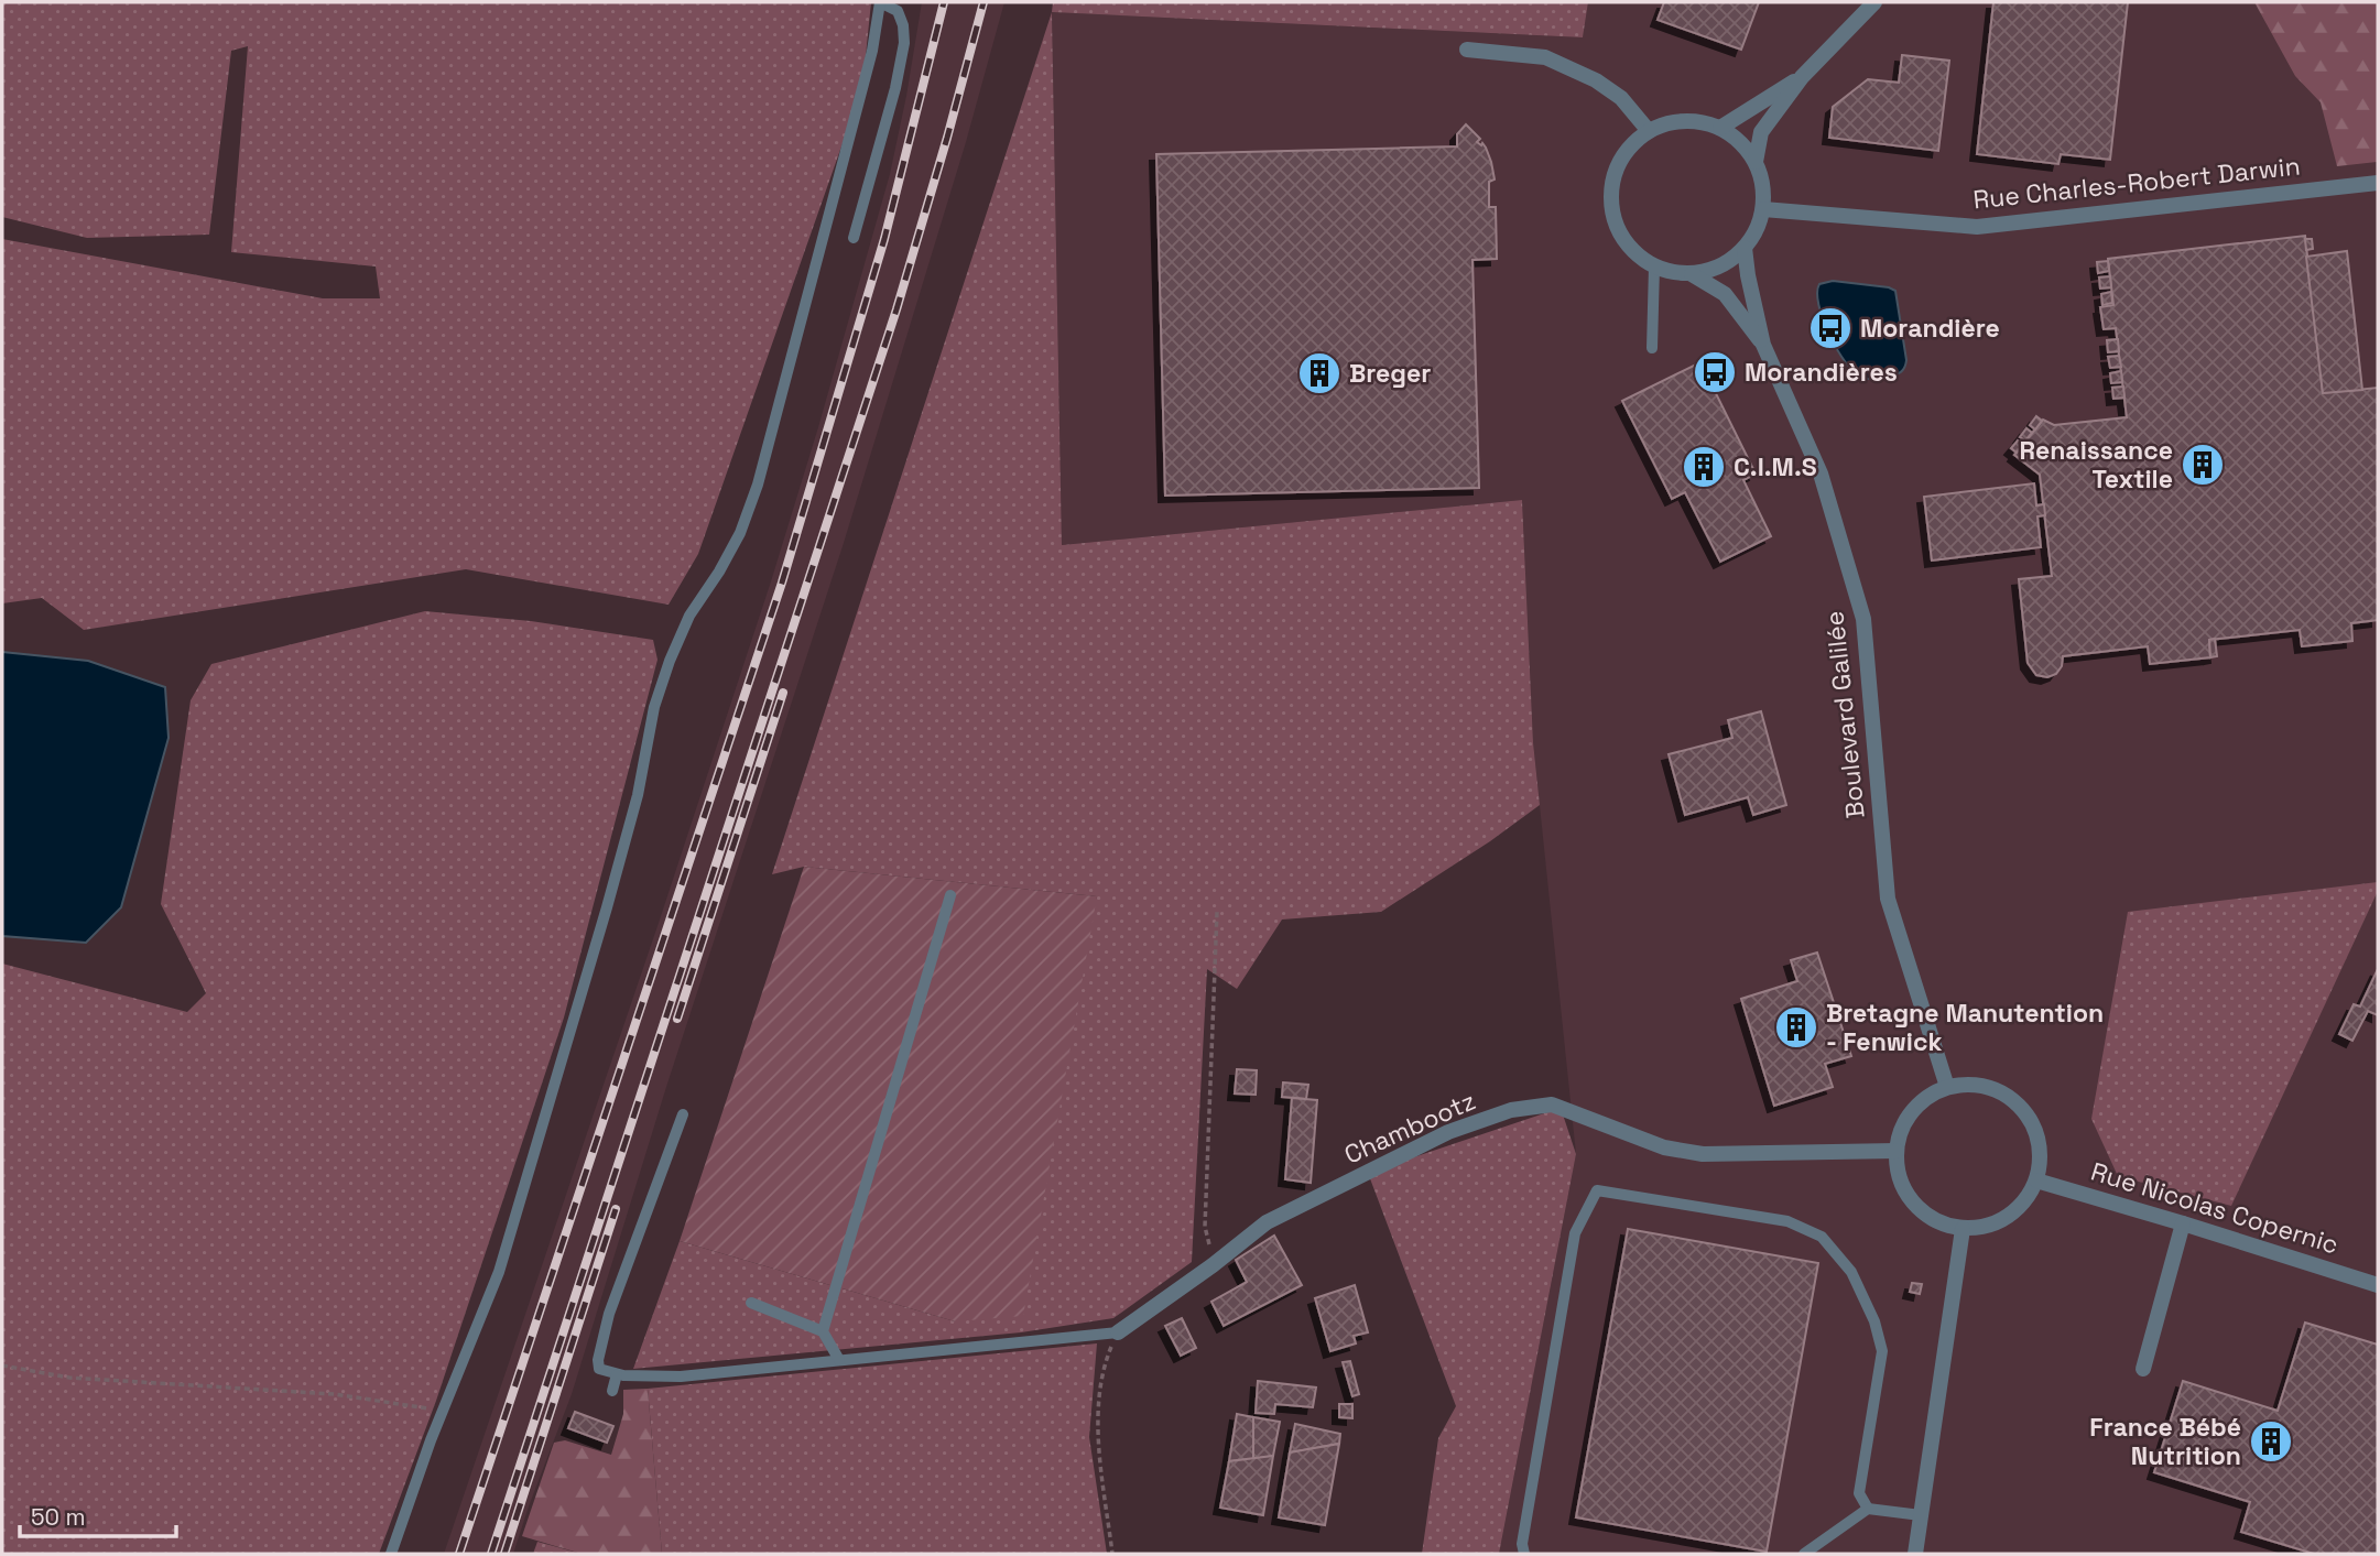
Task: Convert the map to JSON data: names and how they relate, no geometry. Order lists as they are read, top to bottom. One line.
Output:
{"streets":{"street":["Rue Charles-Robert Darwin","Boulevard Galilée","Chambootz","Rue Nicolas Copernic"]},"crossings":[["Rue Charles-Robert Darwin","Boulevard Galilée"],["Boulevard Galilée","Chambootz"],["Boulevard Galilée","Rue Nicolas Copernic"],["Chambootz","Rue Nicolas Copernic"]],"places":{"bus stop":["Morandière","Morandières"],"building":["Breger","Renaissance Textile","C.I.M.S","Bretagne Manutention - Fenwick","France Bébé Nutrition"]},"scale_bar":"50 m"}
